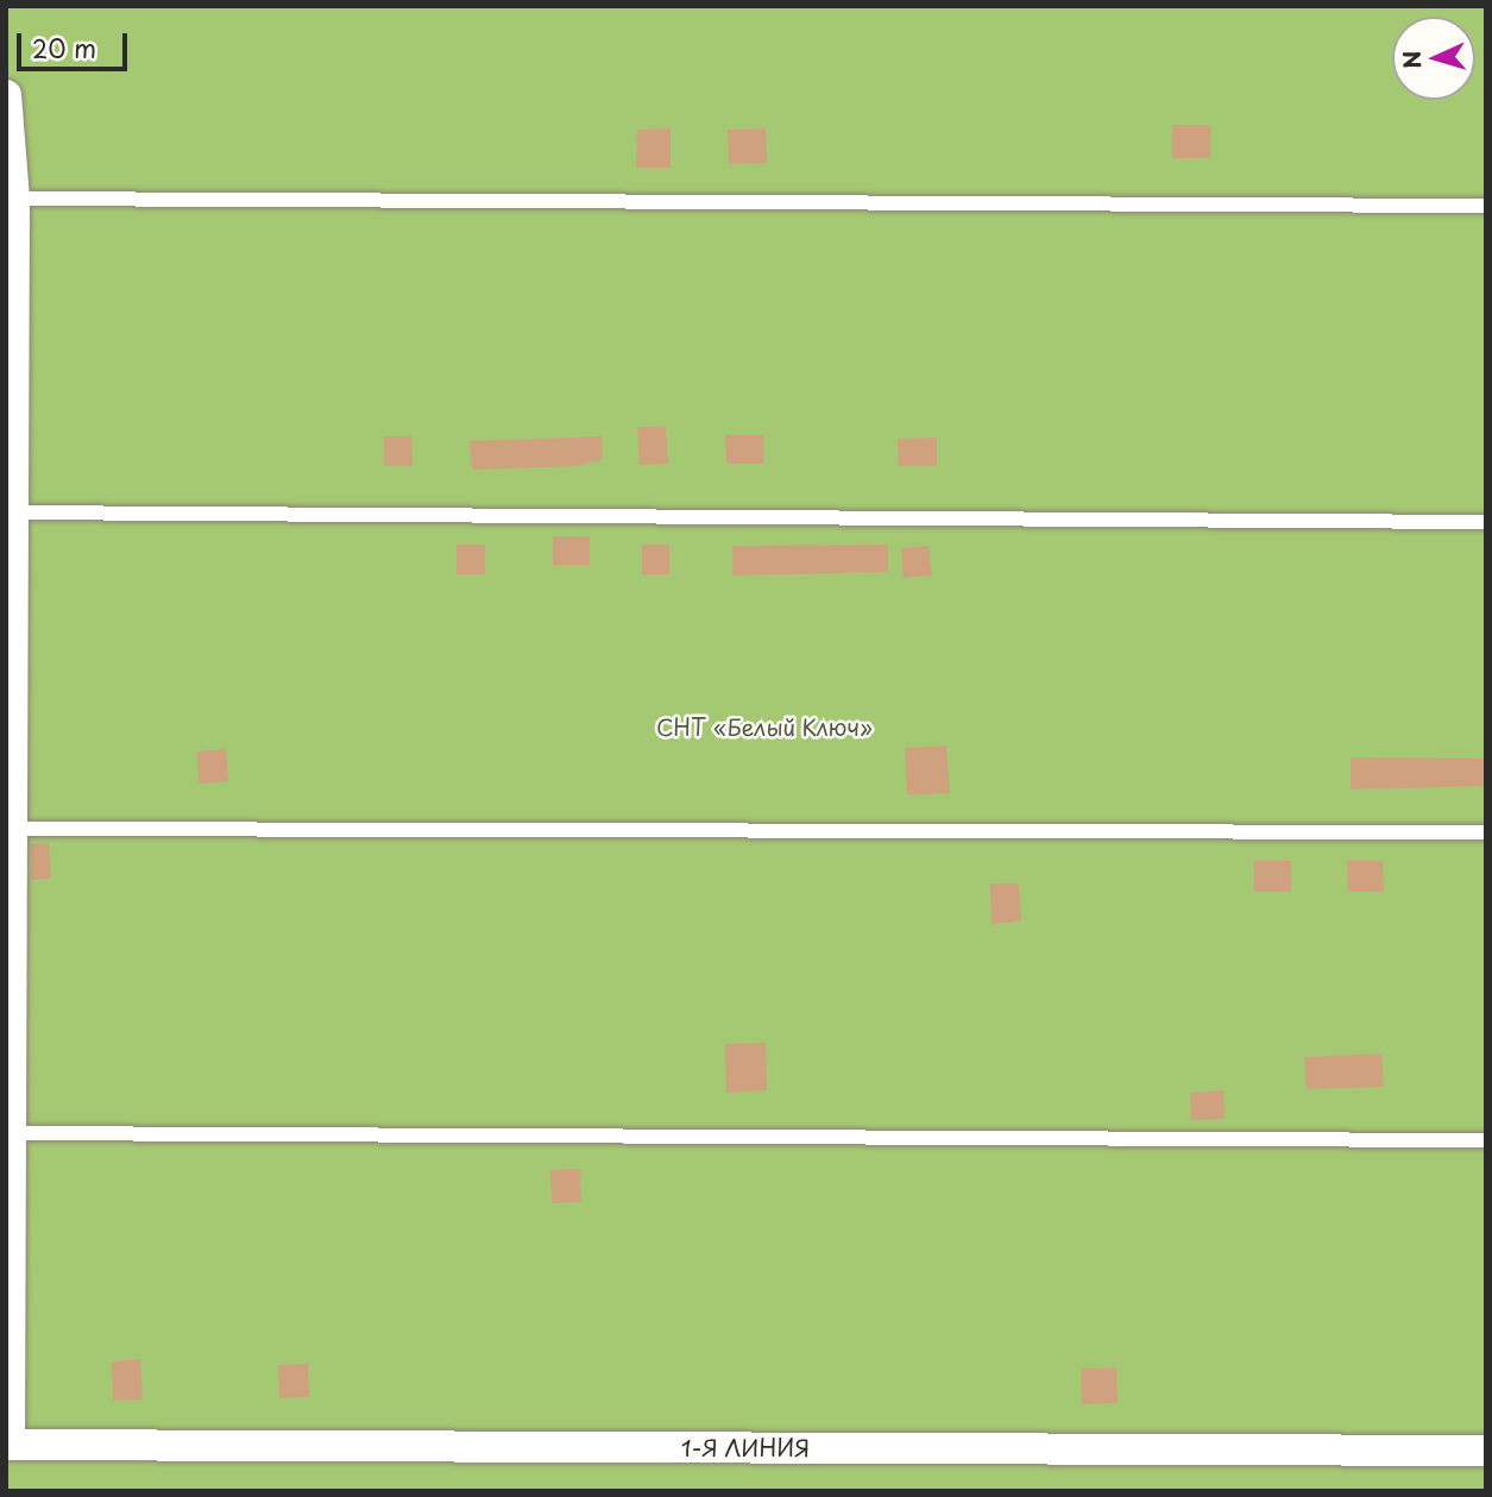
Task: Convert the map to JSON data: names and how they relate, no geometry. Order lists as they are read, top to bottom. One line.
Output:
{"streets":{"street":["1-Я ЛИНИЯ"]},"parks":["СНТ «Белый Ключ»"],"scale_bar":"20 m","north":"left"}
